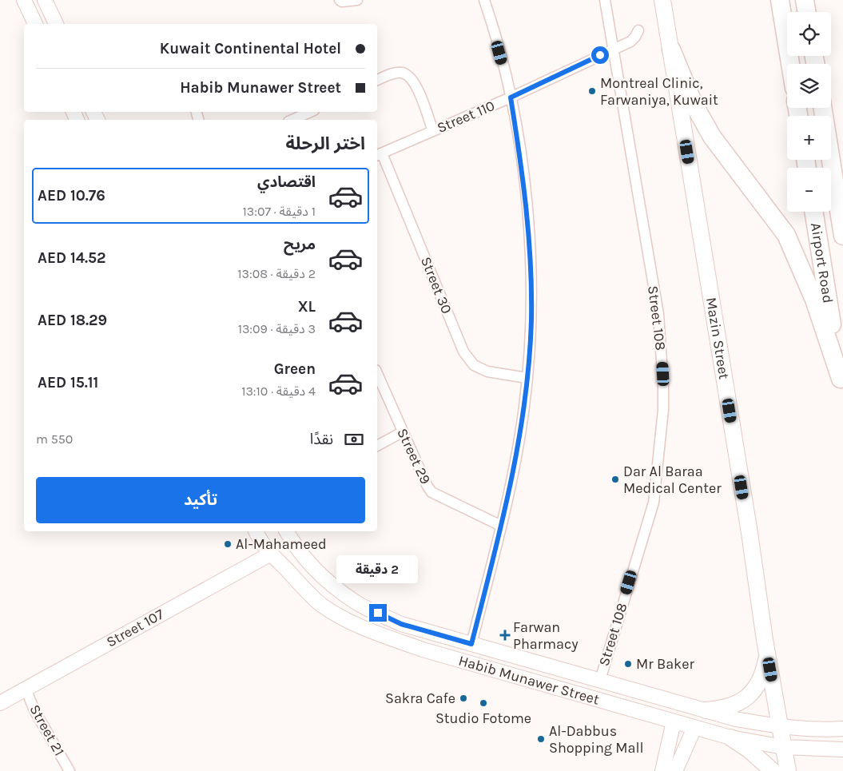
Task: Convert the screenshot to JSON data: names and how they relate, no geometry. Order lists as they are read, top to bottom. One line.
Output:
{"streets":{"highway":["Airport Road"],"main road":["Mazin Street"],"street":["Street 110","Street 30","Street 108","Street 29","Street 107","Habib Munawer Street","Street 21"]},"crossings":[["Street 110","Street 30"],["Street 110","Street 108"],["Street 108","Habib Munawer Street"],["Mazin Street","Habib Munawer Street"],["Street 107","Habib Munawer Street"],["Street 107","Street 21"]],"places":{"other":["Montreal Clinic, Farwaniya, Kuwait","Dar Al Baraa Medical Center","Al-Mahameed","Mr Baker","Sakra Cafe","Studio Fotome","Al-Dabbus Shopping Mall"],"health":["Farwan Pharmacy"]},"page":{"map_buttons":["+","−"],"banner":["Kuwait Continental Hotel","Habib Munawer Street"],"heading":"اختر الرحلة","list":[{"name":"اقتصادي","note":"1 دقيقة · 13:07","value":"AED 10.76"},{"name":"مريح","note":"2 دقيقة · 13:08","value":"AED 14.52"},{"name":"XL","note":"3 دقيقة · 13:09","value":"AED 18.29"},{"name":"Green","note":"4 دقيقة · 13:10","value":"AED 15.11"}],"pay":["نقدًا","550 m"],"buttons":"تأكيد","bubble":"2 دقيقة"}}
